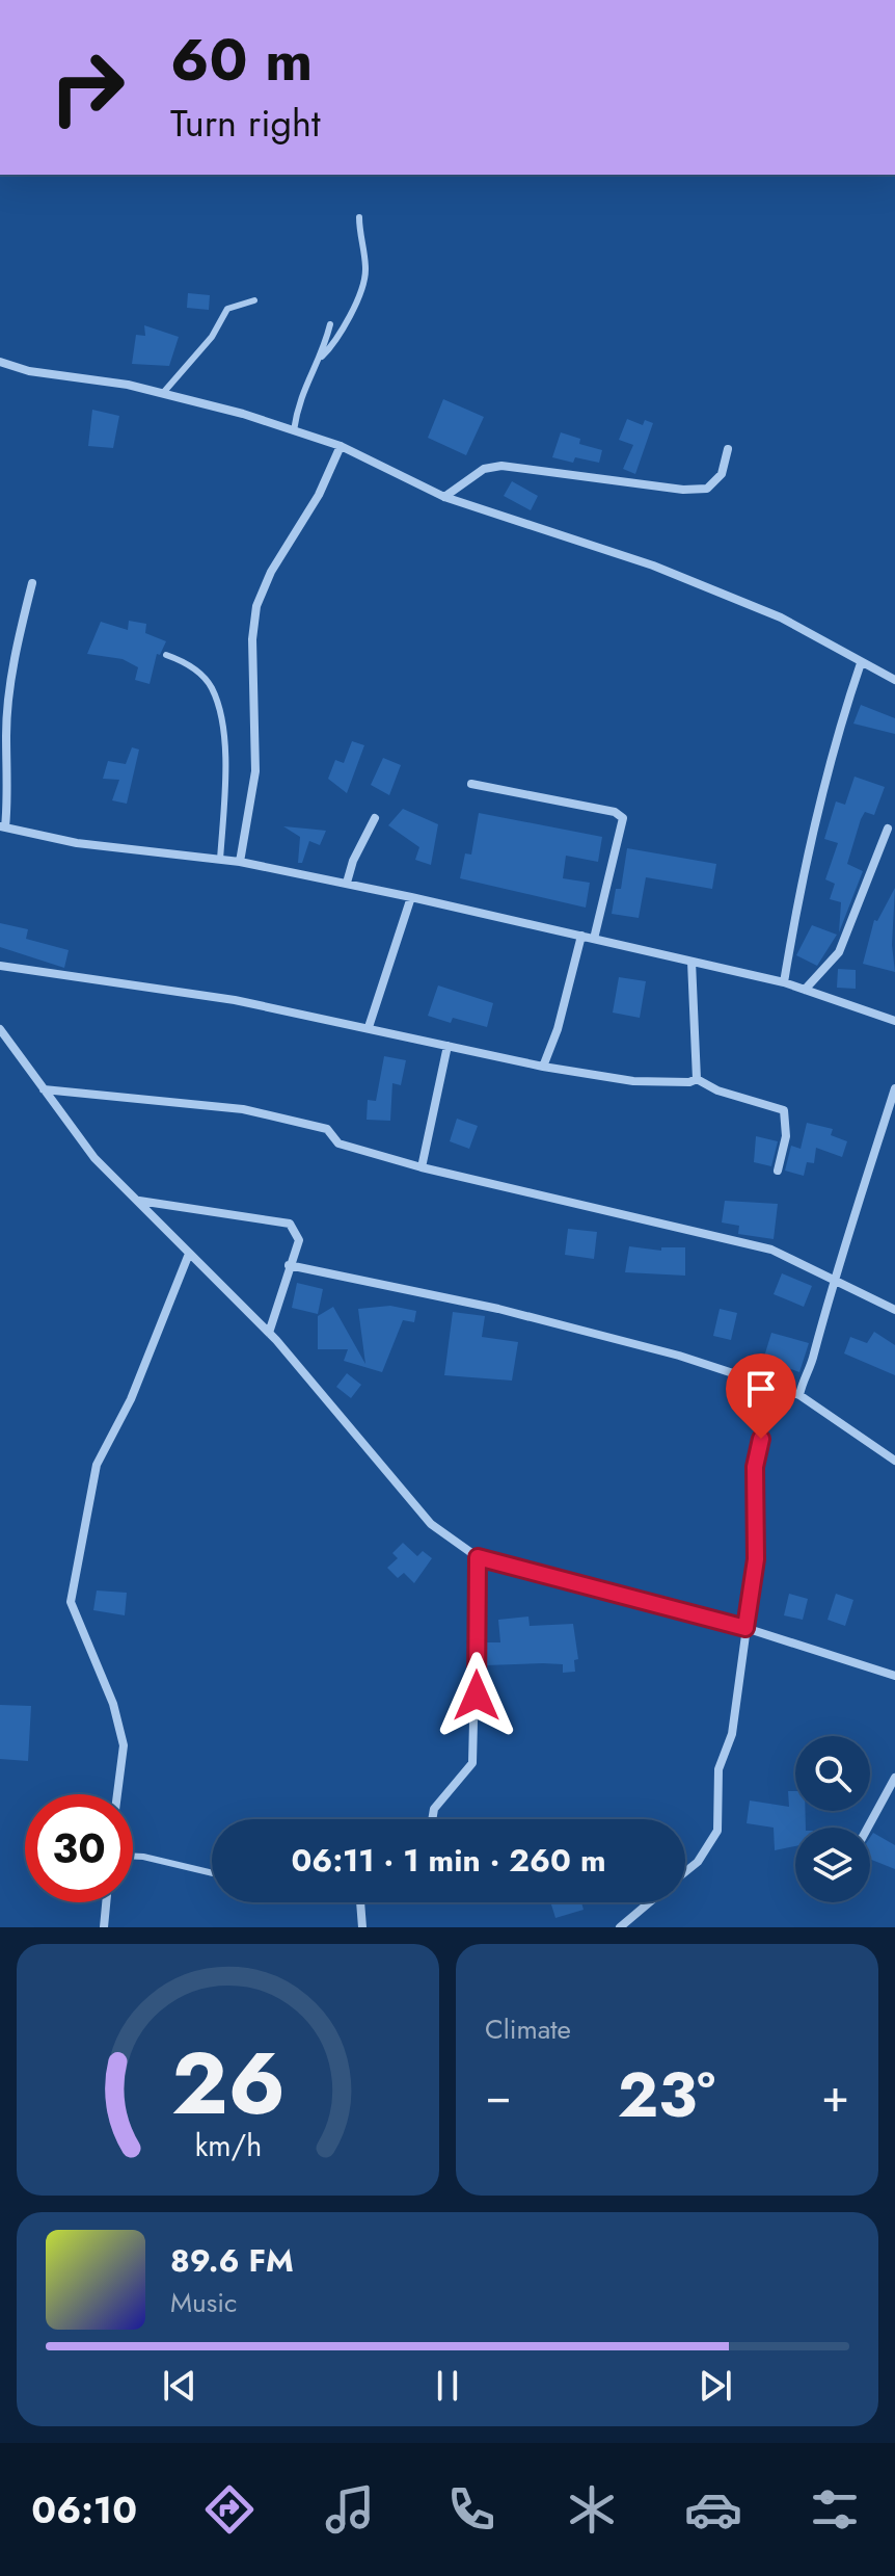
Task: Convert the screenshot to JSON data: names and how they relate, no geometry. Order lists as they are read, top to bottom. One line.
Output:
{"page":{"turn":["60 m","Turn right"],"limit":"30","trip":"06:11 · 1 min · 260 m","tile":"Climate","heat":["−","23°","+"],"song":["89.6 FM","Music"],"tabs":"06:10","gauge":["26","km/h"]}}
